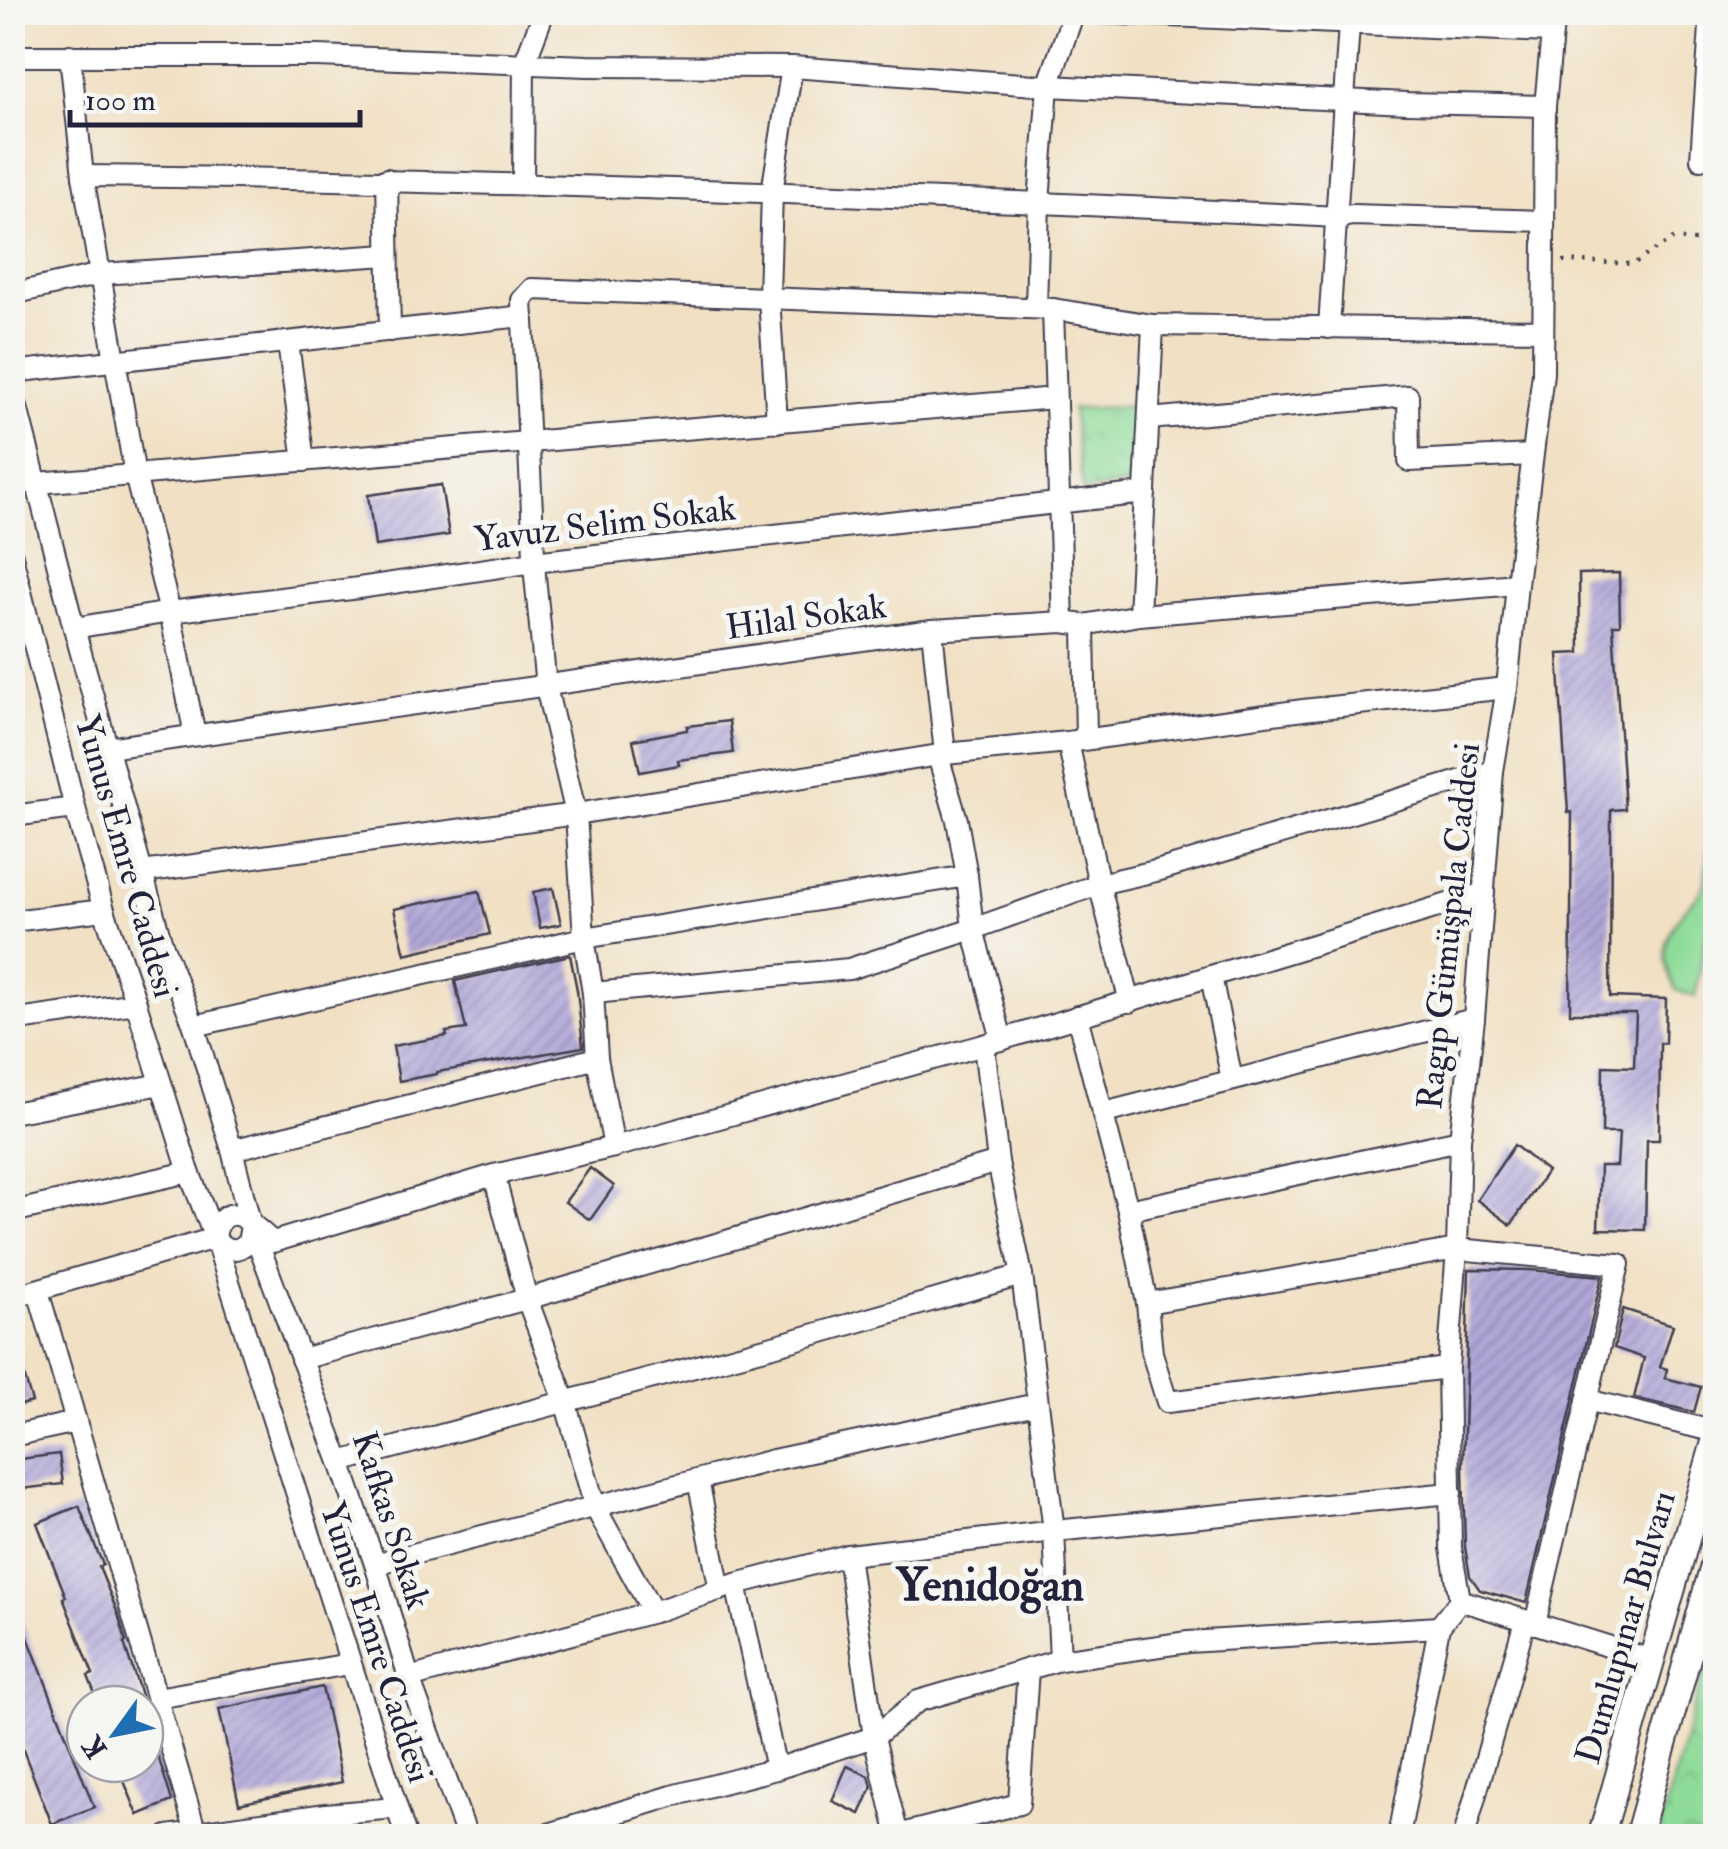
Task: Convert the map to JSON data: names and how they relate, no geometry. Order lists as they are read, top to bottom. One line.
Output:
{"streets":{"main road":["Dumlupınar Bulvarı"],"street":["Yavuz Selim Sokak","Hilal Sokak","Yunus Emre Caddesi","Ragıp Gümüşpala Caddesi","Kafkas Sokak"]},"crossings":[["Yavuz Selim Sokak","Kafkas Sokak"],["Hilal Sokak","Ragıp Gümüşpala Caddesi"],["Hilal Sokak","Kafkas Sokak"]],"districts":["Yenidoğan"],"scale_bar":"100 m","north":"bottom left"}
